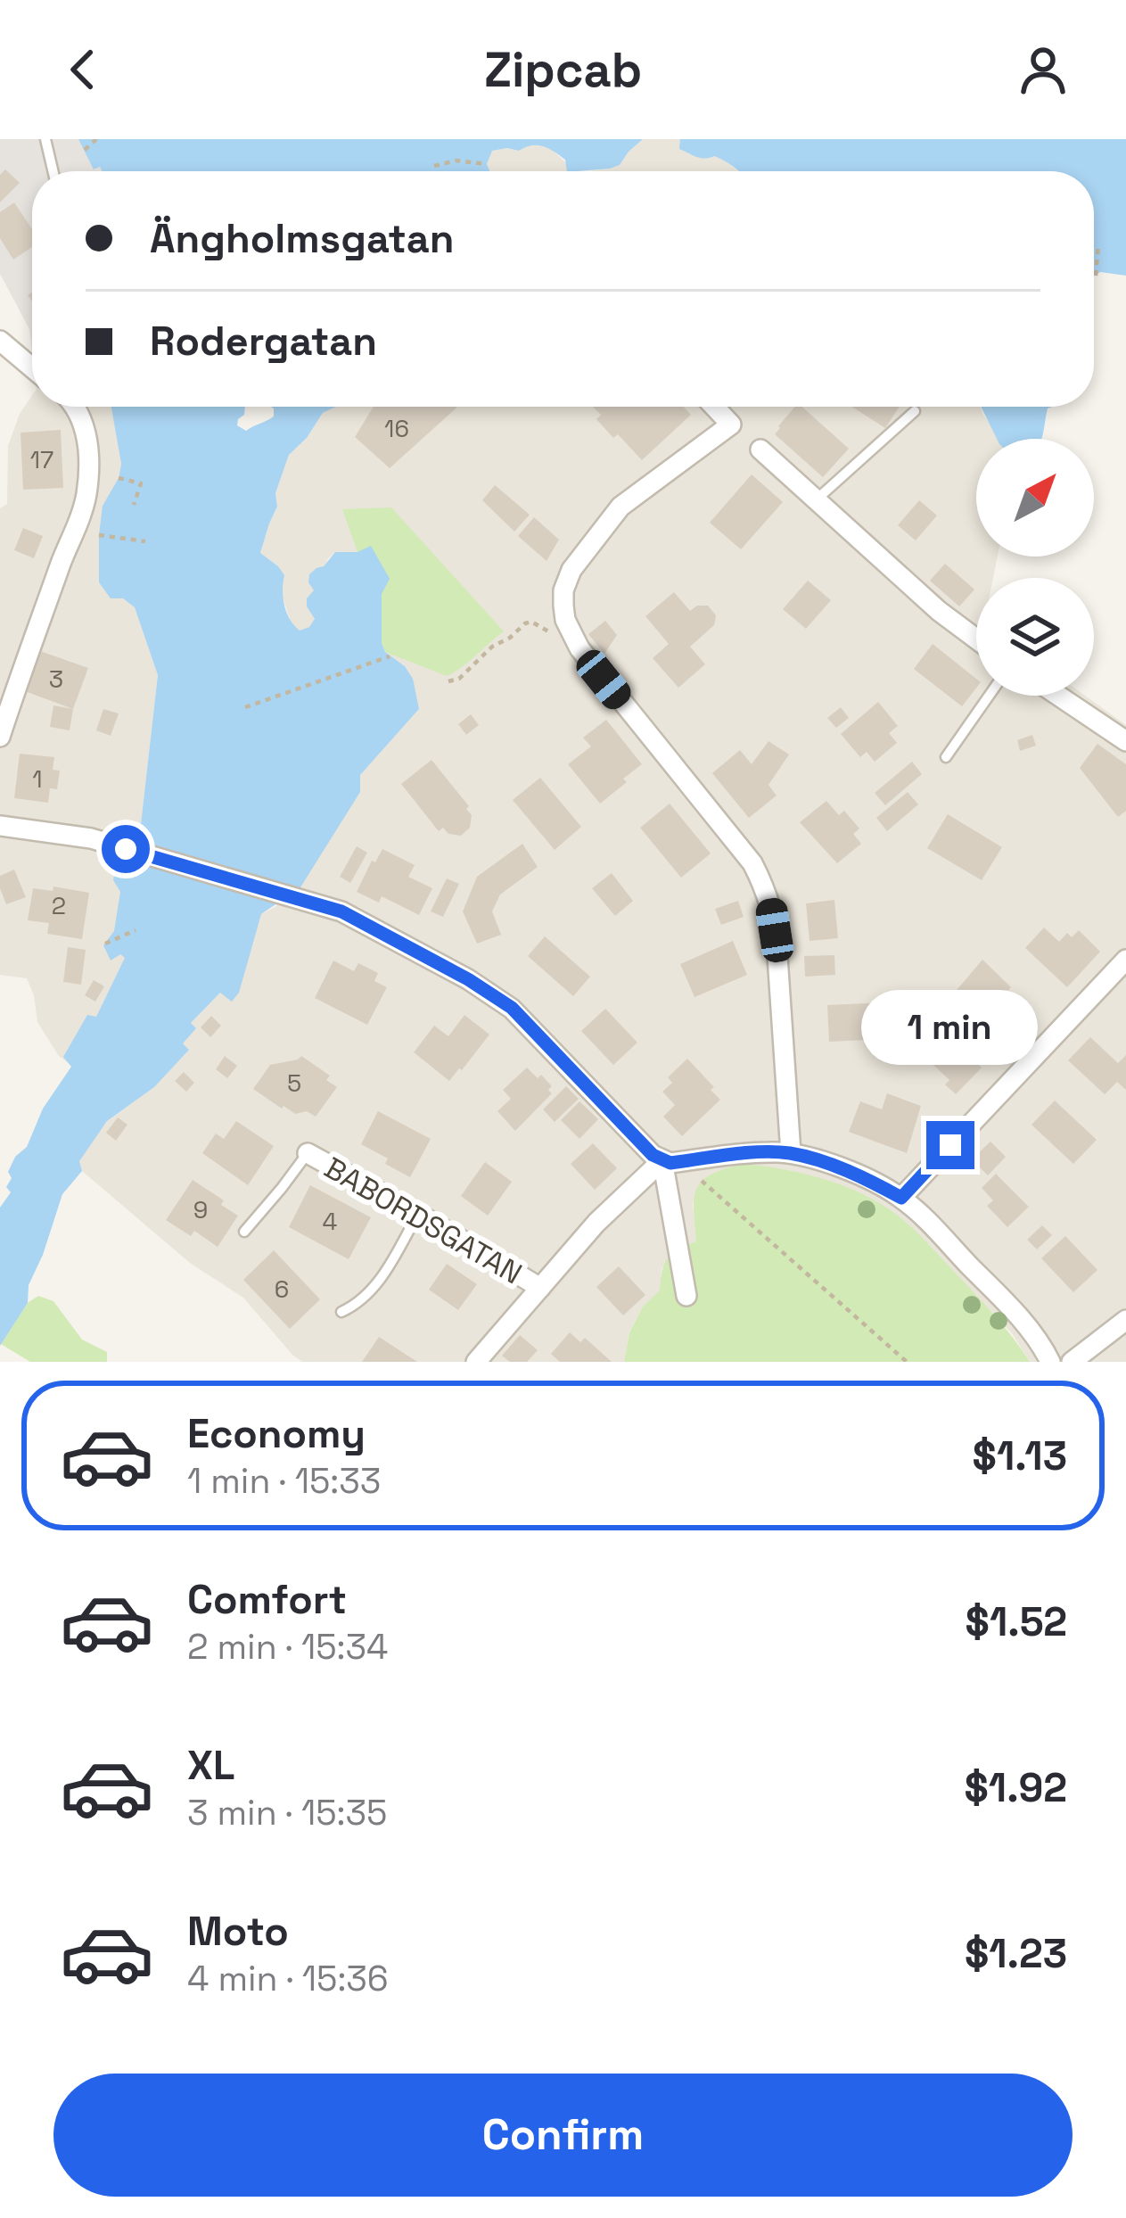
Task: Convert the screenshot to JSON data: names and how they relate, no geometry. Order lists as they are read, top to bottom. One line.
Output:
{"streets":{"street":["BABORDSGATAN"]},"house_numbers":["16","17","3","1","2","5","9","4","6"],"north":"top right","page":{"header":"Zipcab","banner":["Ängholmsgatan","Rodergatan"],"bubble":"1 min","list":[{"name":"Economy","note":"1 min · 15:33","value":"$1.13"},{"name":"Comfort","note":"2 min · 15:34","value":"$1.52"},{"name":"XL","note":"3 min · 15:35","value":"$1.92"},{"name":"Moto","note":"4 min · 15:36","value":"$1.23"}],"buttons":"Confirm"}}
